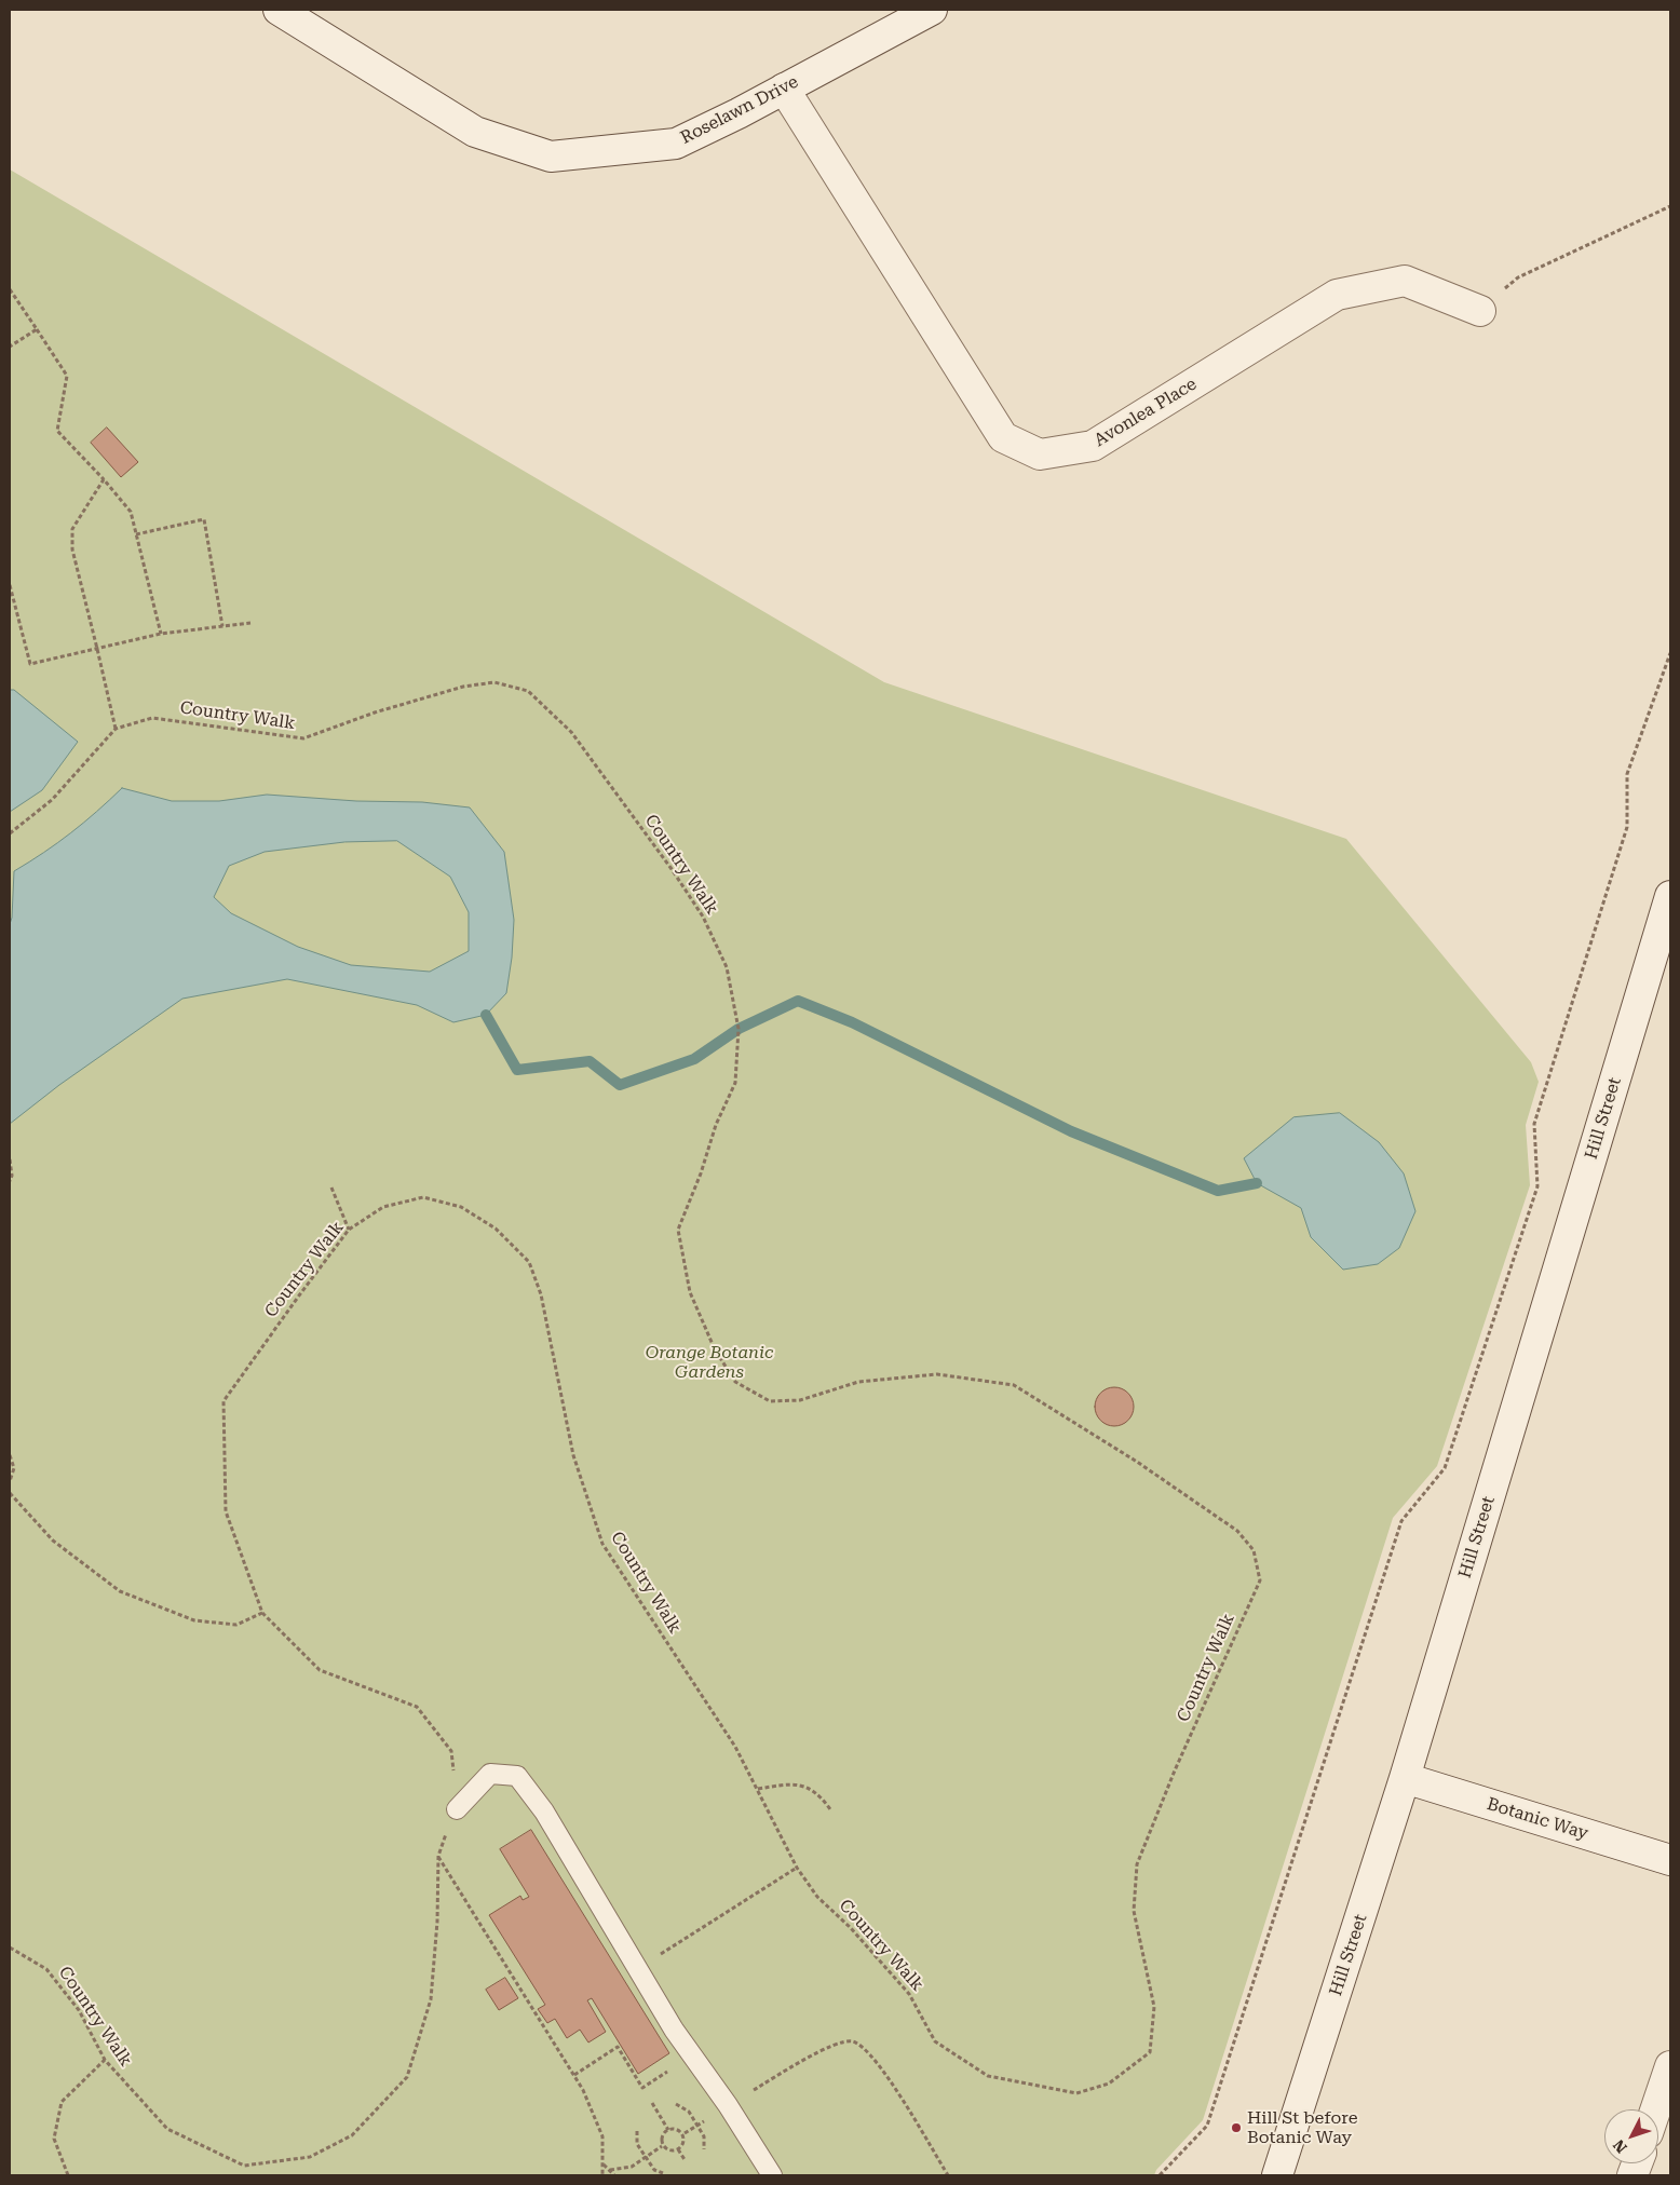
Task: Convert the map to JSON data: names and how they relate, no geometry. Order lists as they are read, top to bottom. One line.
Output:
{"streets":{"street":["Roselawn Drive","Avonlea Place","Hill Street","Botanic Way"],"path":["Country Walk"]},"crossings":[["Roselawn Drive","Avonlea Place"],["Hill Street","Botanic Way"]],"parks":["Orange Botanic Gardens"],"places":["Hill St before Botanic Way"],"north":"bottom left"}
